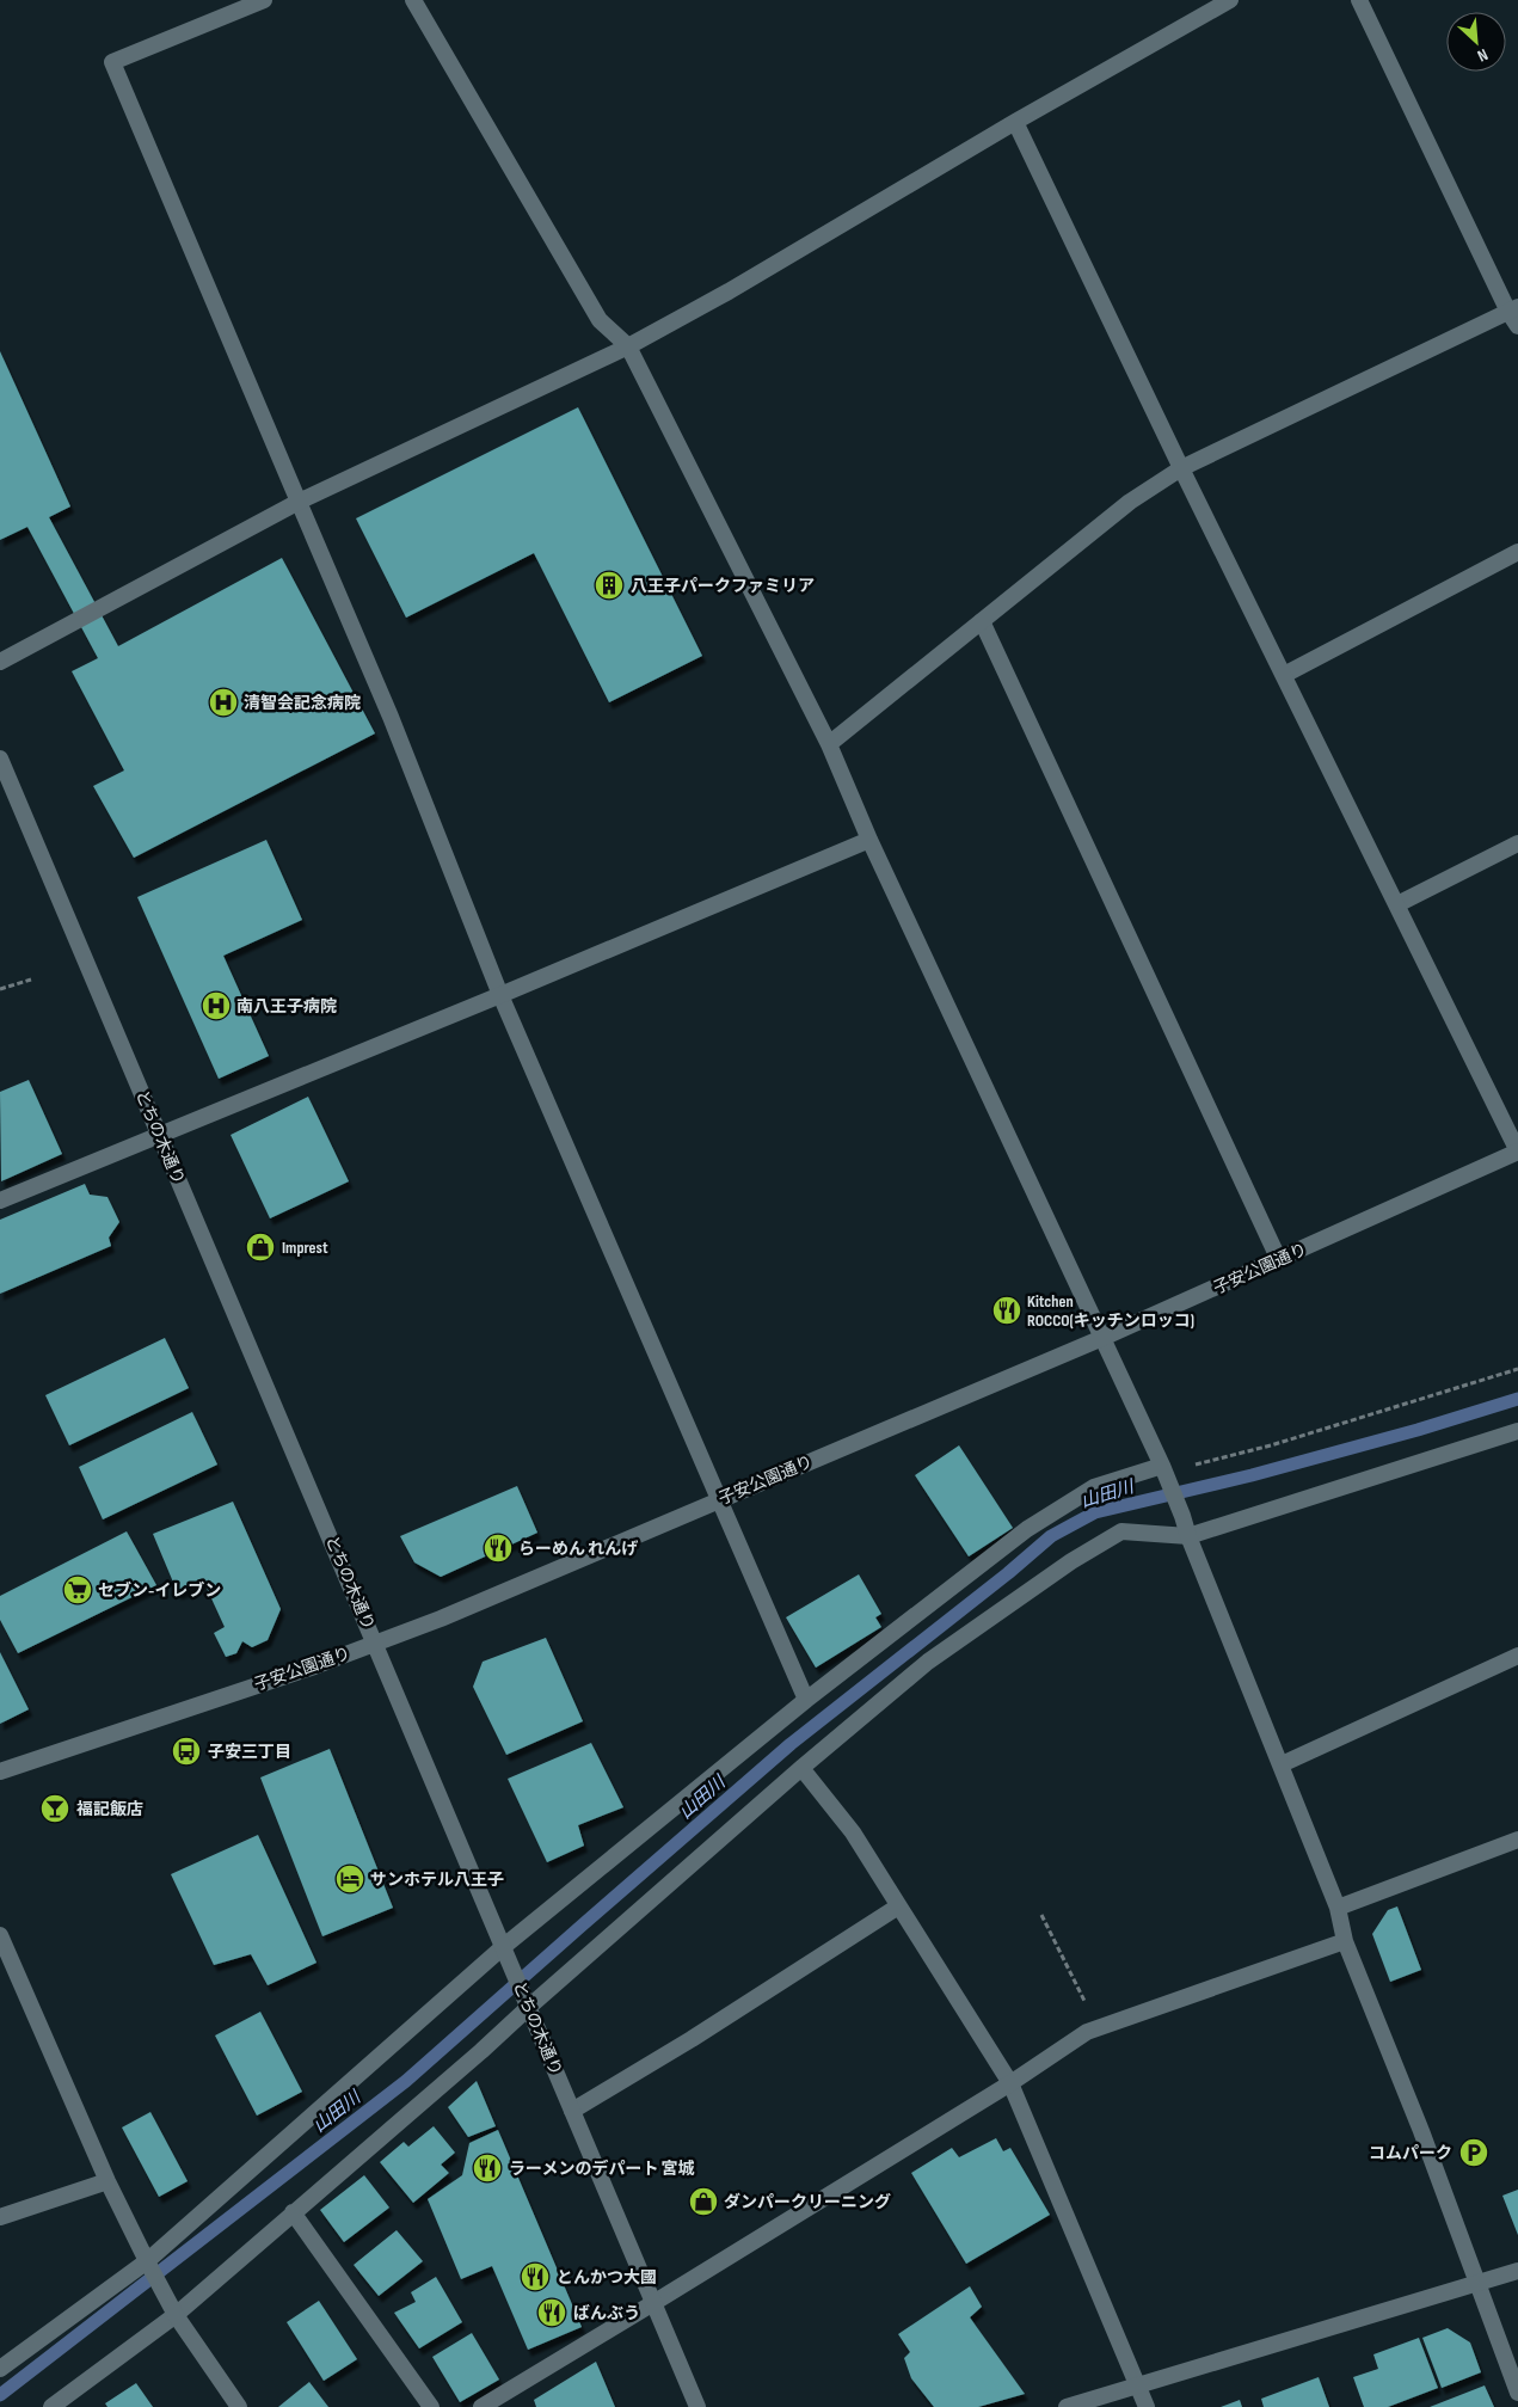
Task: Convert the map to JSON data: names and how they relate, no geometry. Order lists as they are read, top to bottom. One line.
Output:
{"streets":{"street":["とちの木通り","子安公園通り"]},"crossings":[["とちの木通り","子安公園通り"]],"water":["山田川"],"places":{"building":["八王子パークファミリア"],"hospital":["清智会記念病院","南八王子病院"],"shop":["Imprest","ダンパークリーニング"],"restaurant":["Kitchen ROCCO(キッチンロッコ)","らーめん れんげ","ラーメンのデパート 宮城","とんかつ大國","ばんぶう"],"supermarket":["セブン-イレブン"],"bus stop":["子安三丁目"],"bar":["福記飯店"],"hotel":["サンホテル八王子"],"parking":["コムパーク"]},"north":"bottom right"}
